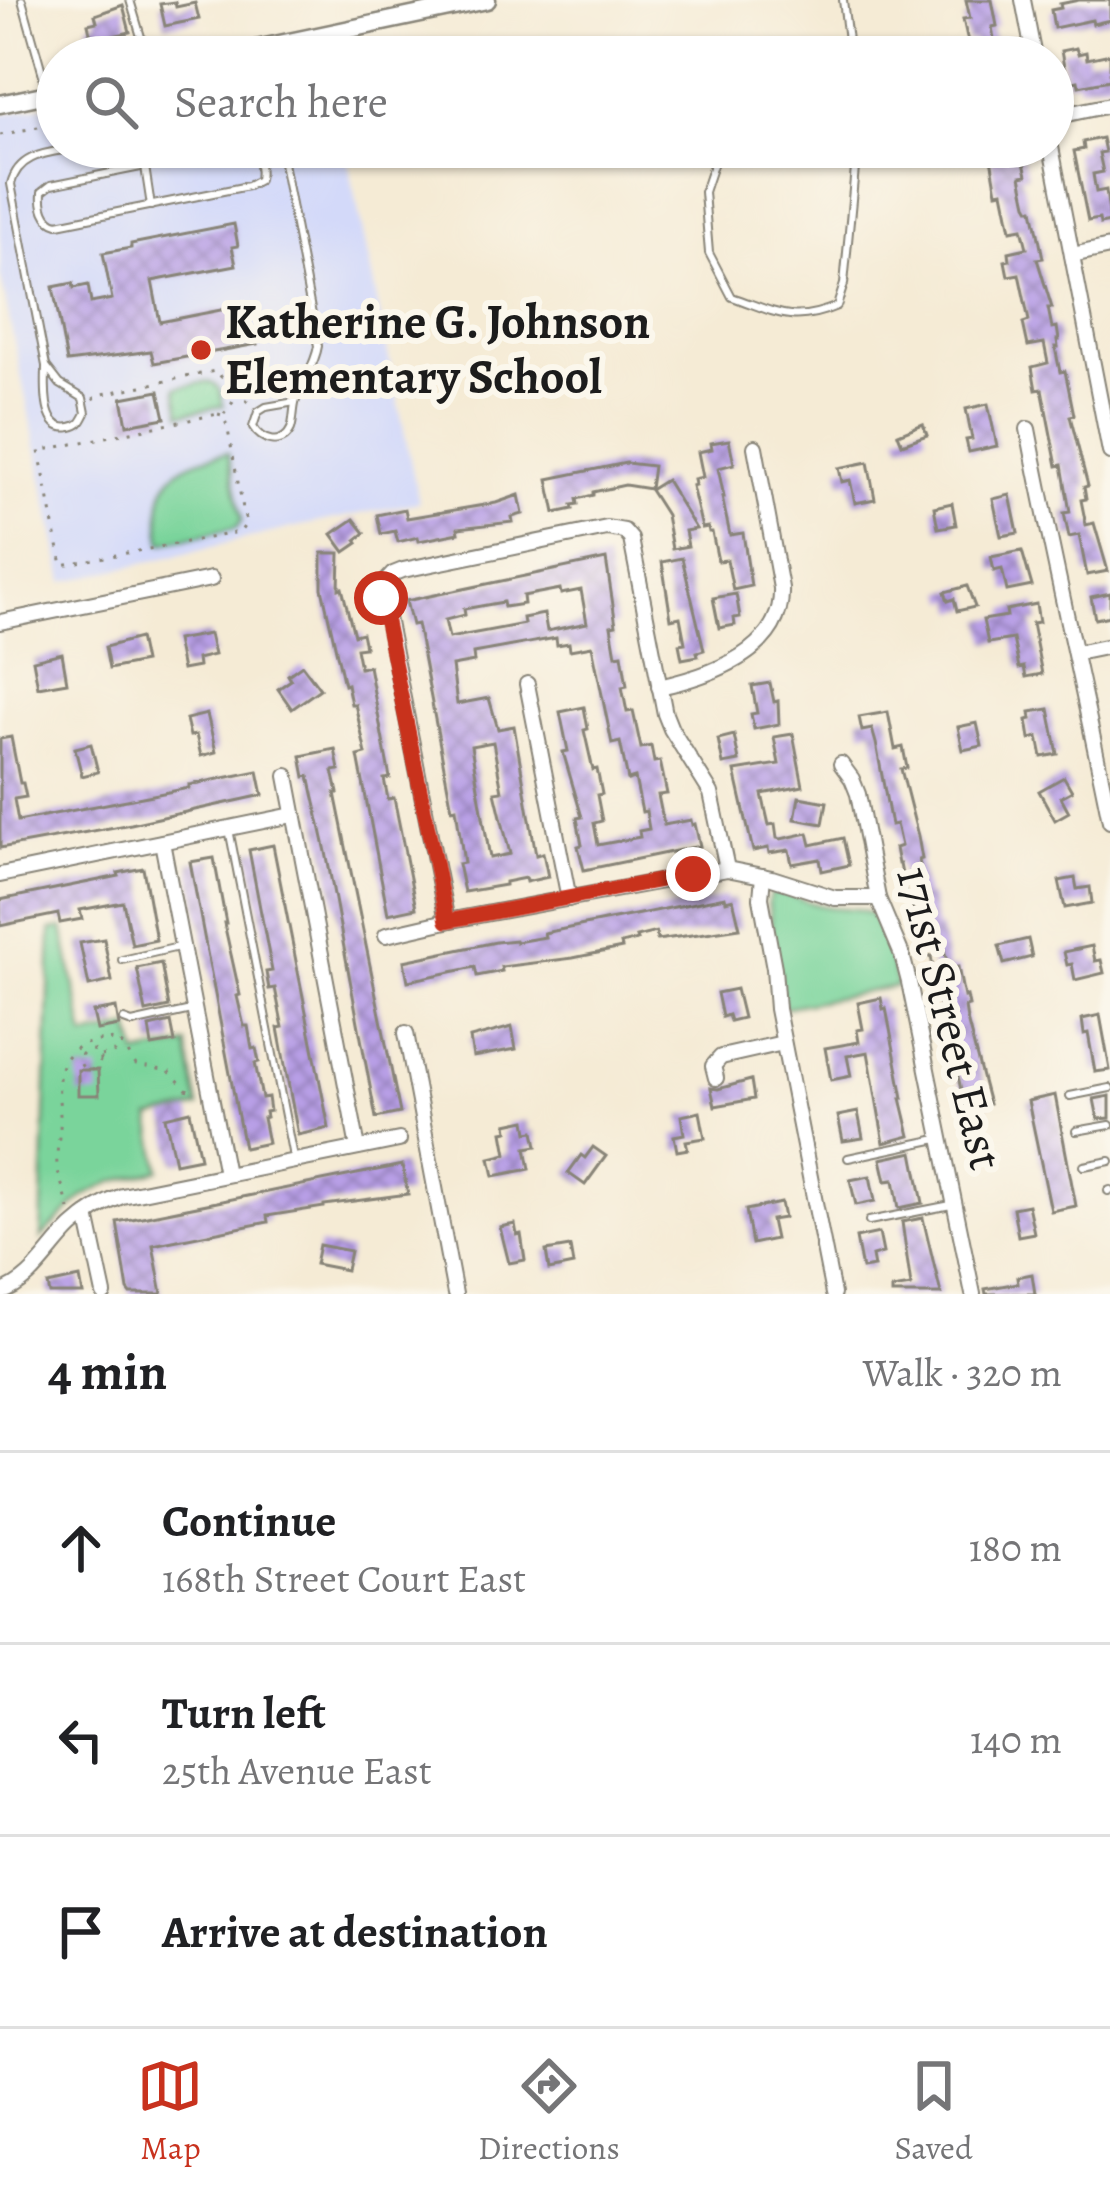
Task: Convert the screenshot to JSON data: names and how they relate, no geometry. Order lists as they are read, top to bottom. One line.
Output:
{"streets":{"street":["171st Street East"]},"places":["Katherine G. Johnson Elementary School"],"page":{"search":"Search here","heading":["4 min","Walk · 320 m"],"list":[["Continue","168th Street Court East","180 m"],["Turn left","25th Avenue East","140 m"],"Arrive at destination"],"nav":["Map","Directions","Saved"]}}
